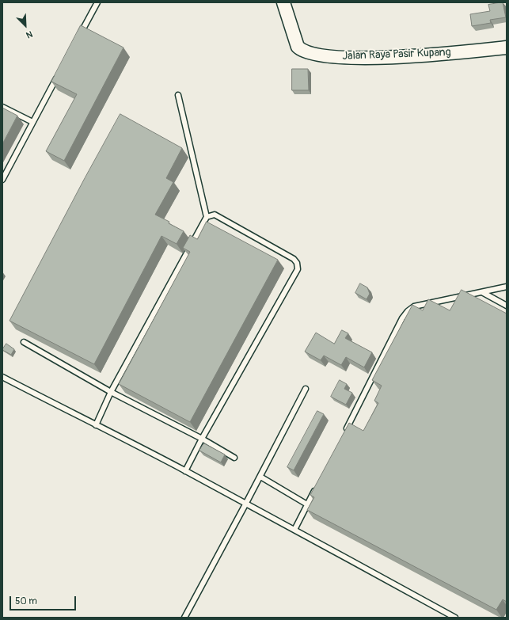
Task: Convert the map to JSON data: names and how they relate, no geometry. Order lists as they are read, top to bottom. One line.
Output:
{"streets":{"street":["Jalan Raya Pasir Kupang"]},"scale_bar":"50 m","north":"bottom right"}
